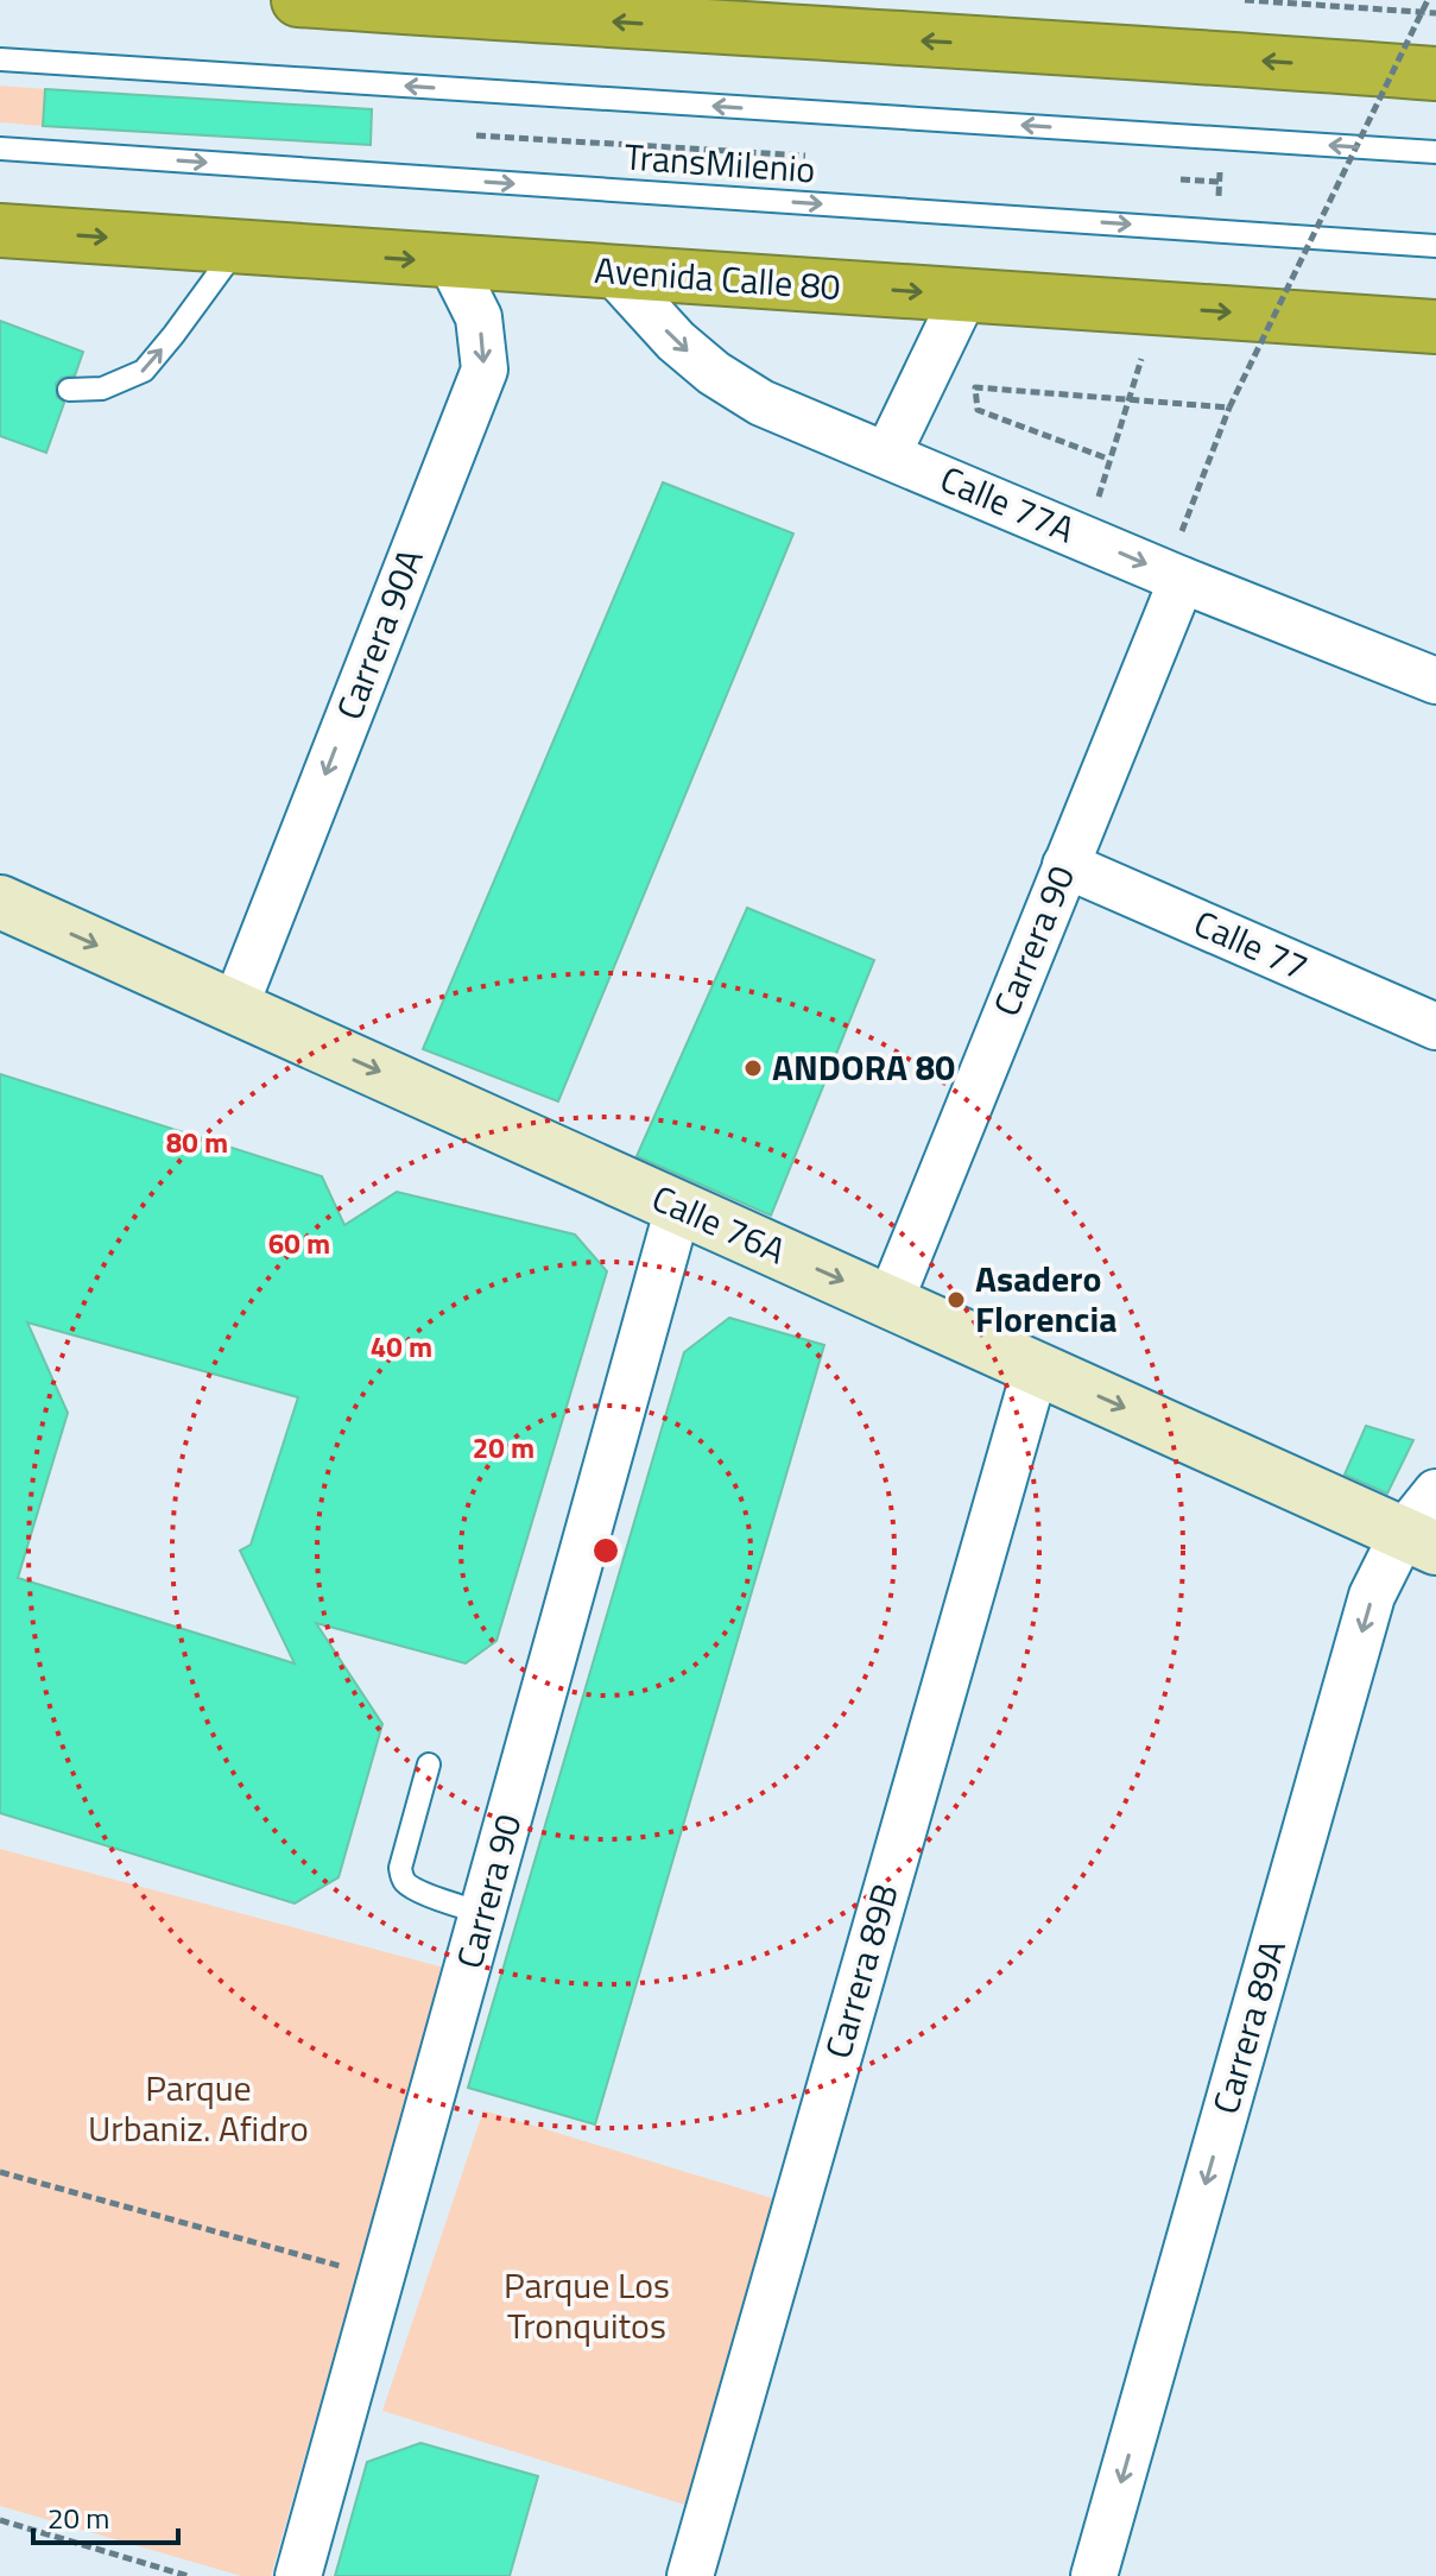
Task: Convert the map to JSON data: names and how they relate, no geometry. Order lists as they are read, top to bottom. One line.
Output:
{"streets":{"highway":["Avenida Calle 80"],"street":["Calle 77A","Carrera 90A","Carrera 90","Calle 77","Calle 76A","Carrera 89B","Carrera 89A"],"lane":["TransMilenio"]},"crossings":[["Avenida Calle 80","Calle 77A"],["Avenida Calle 80","Carrera 90A"],["Calle 77A","Carrera 90"],["Carrera 90A","Calle 76A"],["Carrera 90","Calle 77"],["Carrera 90","Calle 76A"],["Calle 76A","Carrera 89B"],["Calle 76A","Carrera 89A"]],"one_way":["Calle 77A","Carrera 90A","Calle 76A","Carrera 89A"],"parks":["Parque Urbaniz. Afidro","Parque Los Tronquitos"],"places":["ANDORA 80","Asadero Florencia"],"scale_bar":"20 m","rings":["80 m","60 m","40 m","20 m"]}
